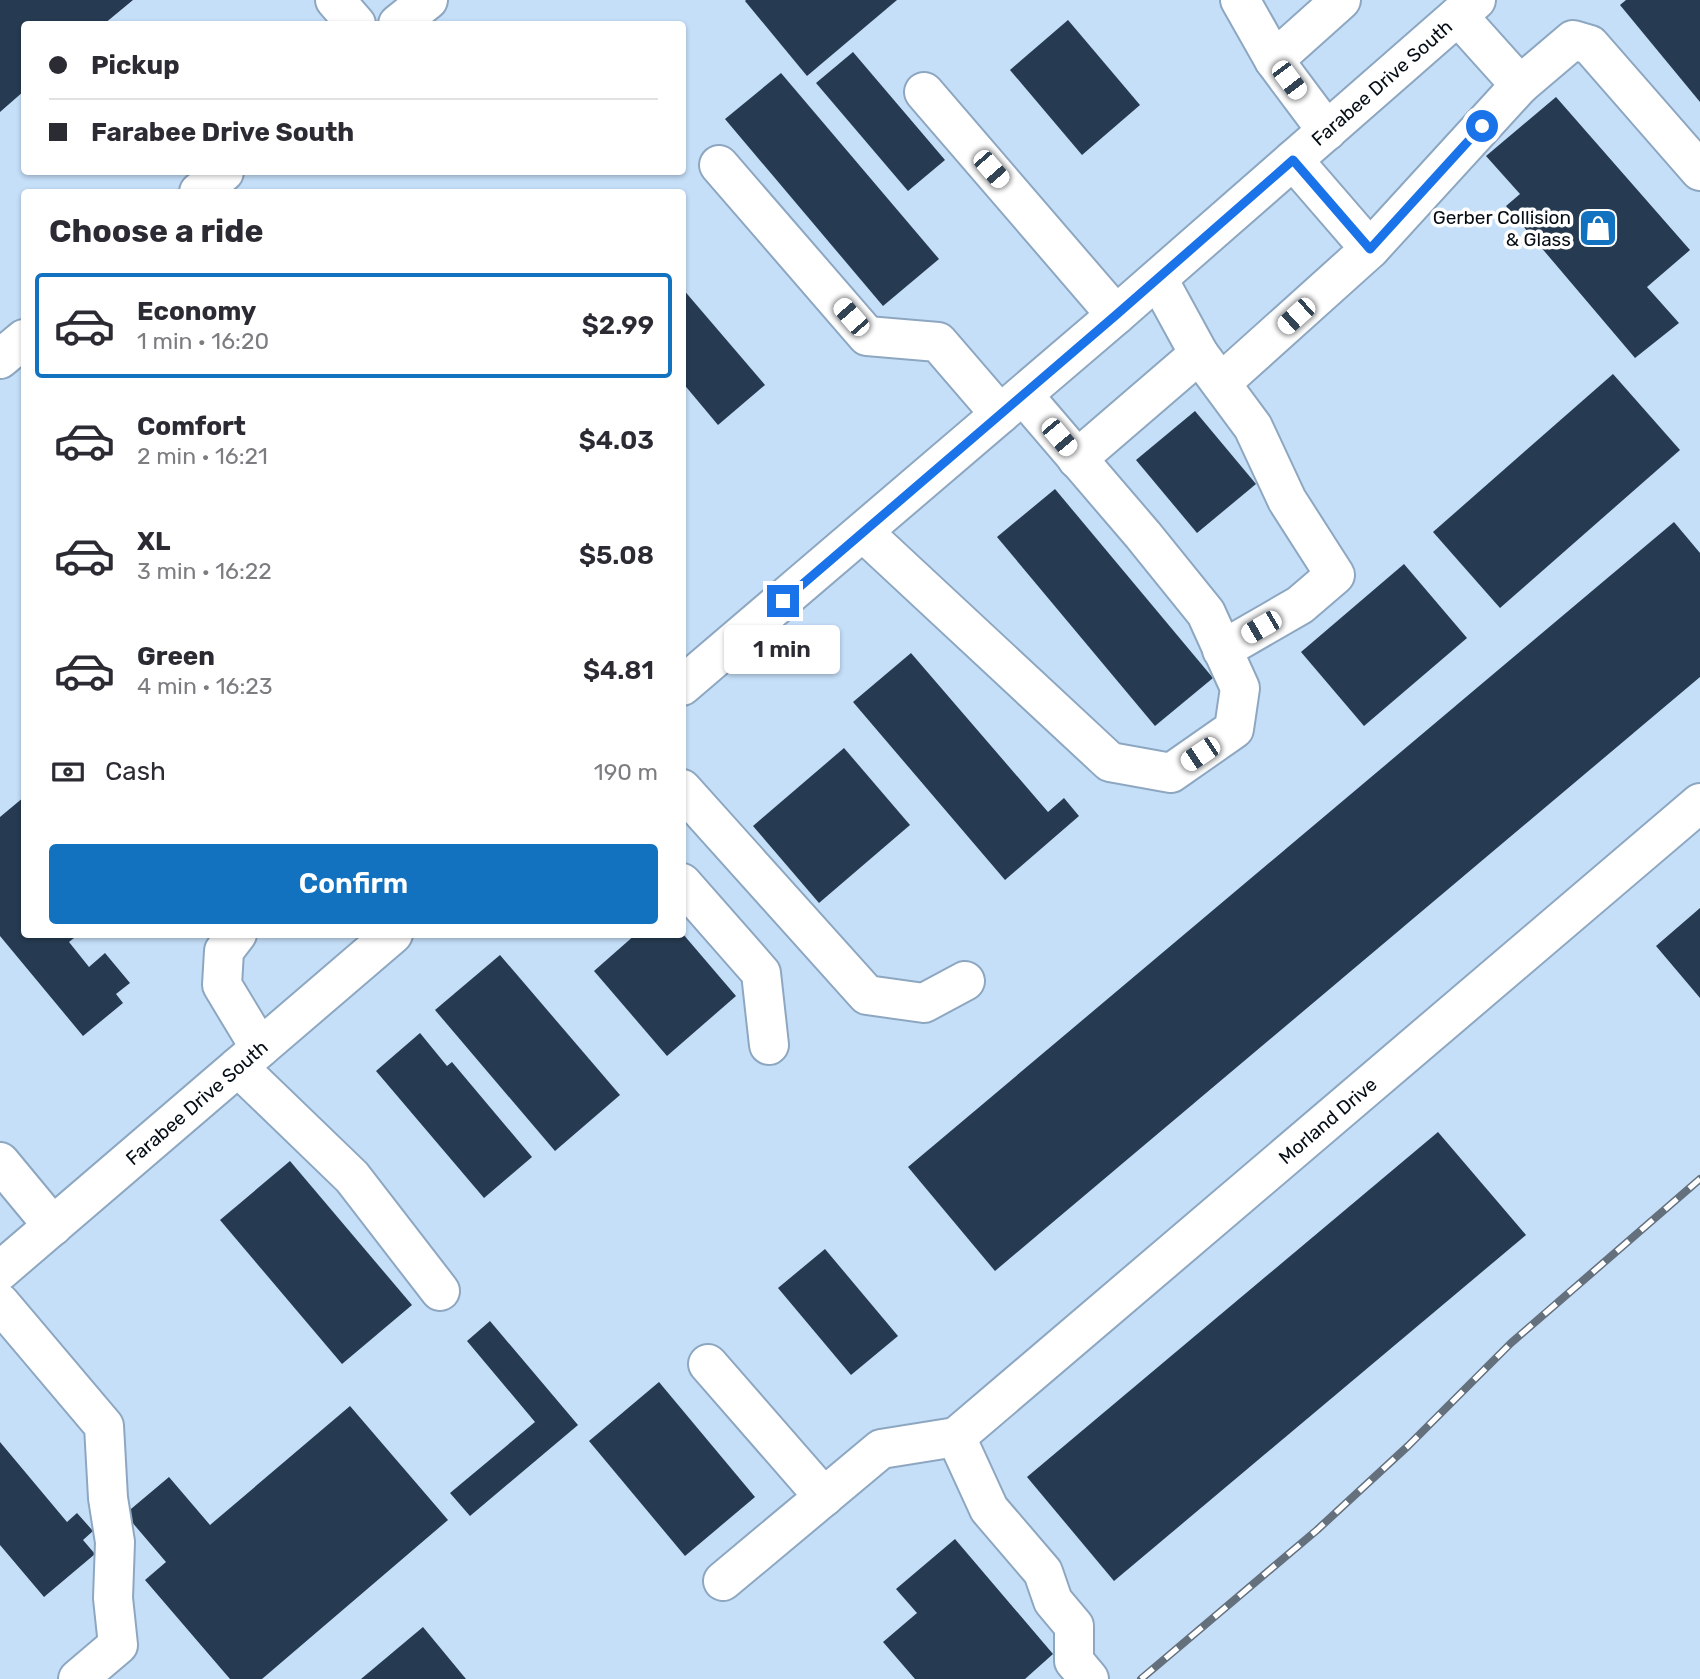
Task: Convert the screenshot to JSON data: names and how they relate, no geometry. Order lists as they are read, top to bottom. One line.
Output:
{"streets":{"street":["Farabee Drive South","Morland Drive"]},"places":{"shop":["Gerber Collision & Glass"]},"page":{"banner":["Pickup","Farabee Drive South"],"heading":"Choose a ride","list":[{"name":"Economy","note":"1 min · 16:20","value":"$2.99"},{"name":"Comfort","note":"2 min · 16:21","value":"$4.03"},{"name":"XL","note":"3 min · 16:22","value":"$5.08"},{"name":"Green","note":"4 min · 16:23","value":"$4.81"}],"bubble":"1 min","pay":["Cash","190 m"],"buttons":"Confirm"}}
